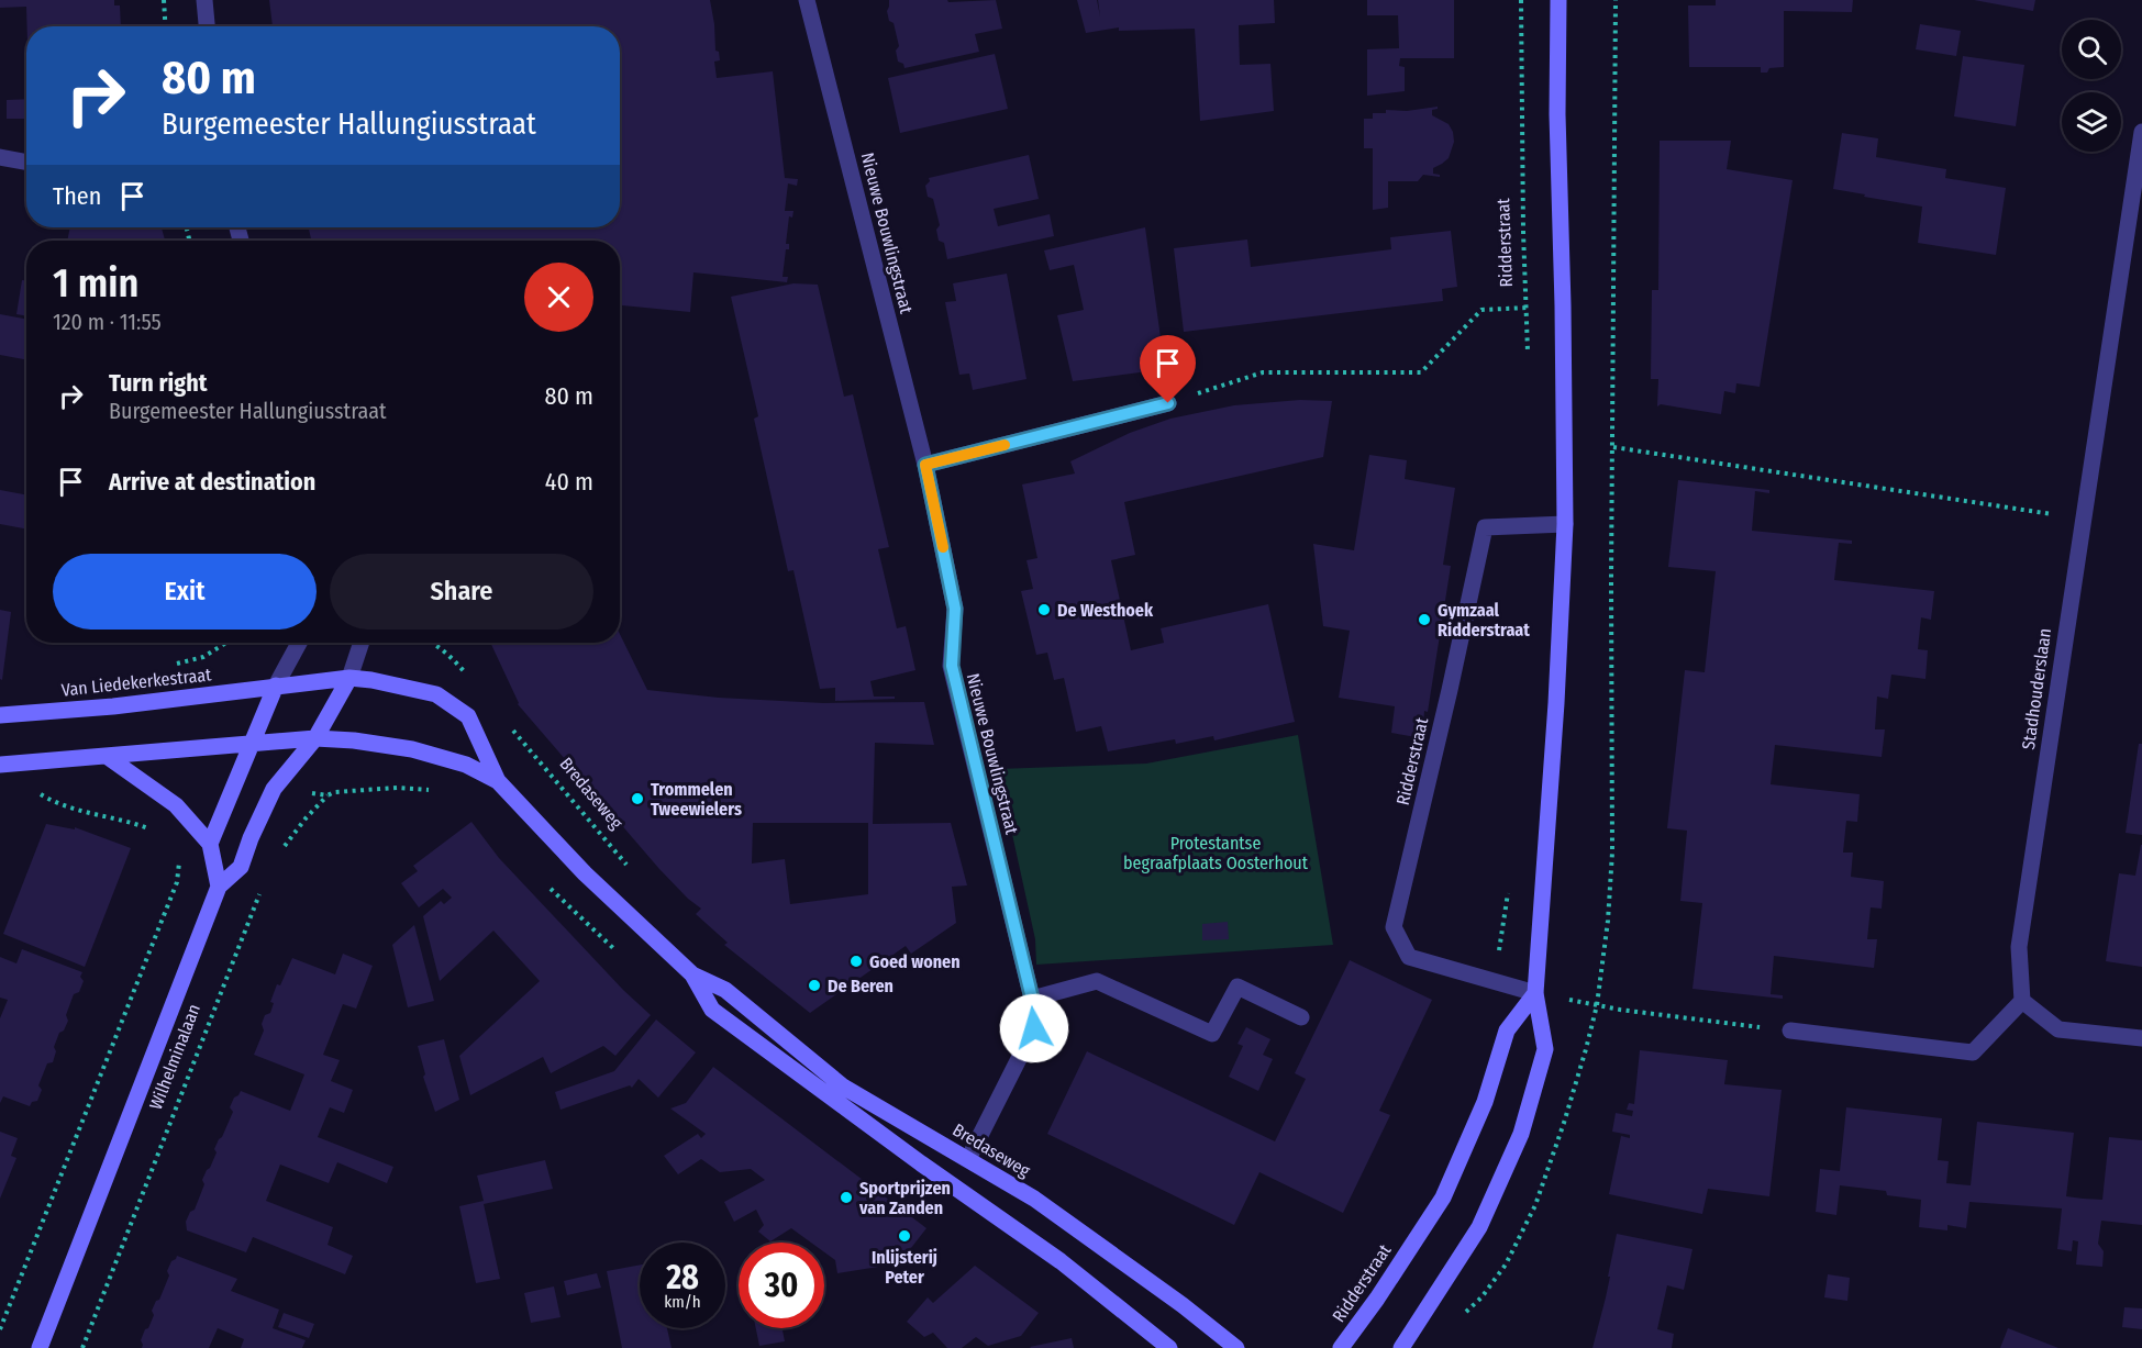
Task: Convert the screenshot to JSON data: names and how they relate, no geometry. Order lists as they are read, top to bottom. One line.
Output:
{"streets":{"street":["Nieuwe Bouwlingstraat","Ridderstraat","Van Liedekerkestraat","Stadhouderslaan","Bredaseweg","Wilhelminalaan"]},"crossings":[["Nieuwe Bouwlingstraat","Bredaseweg"],["Van Liedekerkestraat","Bredaseweg"],["Van Liedekerkestraat","Wilhelminalaan"],["Bredaseweg","Wilhelminalaan"]],"parks":["Protestantse begraafplaats Oosterhout"],"places":["De Westhoek","Gymzaal Ridderstraat","Trommelen Tweewielers","Goed wonen","De Beren","Sportprijzen van Zanden","Inlijsterij Peter"],"page":{"turn":["80 m","Burgemeester Hallungiusstraat"],"then":"Then","heading":["1 min","120 m · 11:55"],"list":[{"name":"Turn right","note":"Burgemeester Hallungiusstraat","value":"80 m"},{"name":"Arrive at destination","value":"40 m"}],"buttons":["Exit","Share"],"speed":"28 km/h","limit":"30"}}
